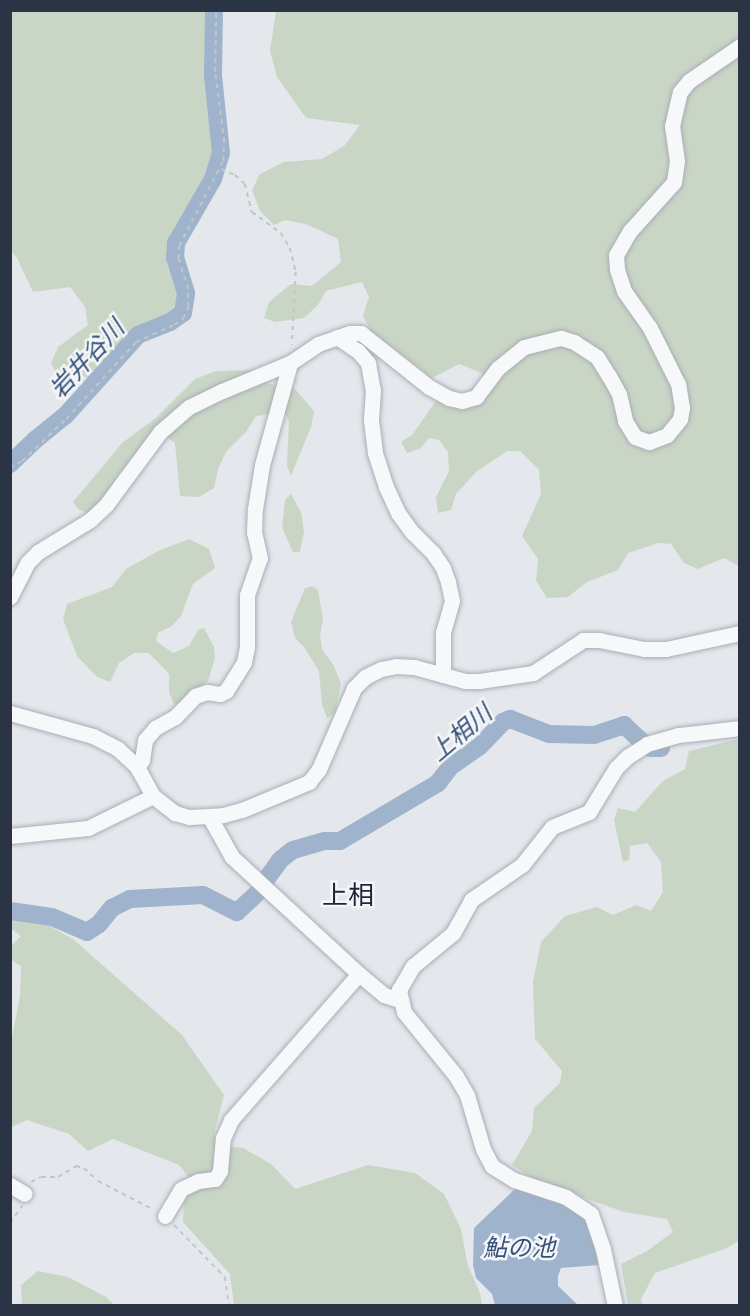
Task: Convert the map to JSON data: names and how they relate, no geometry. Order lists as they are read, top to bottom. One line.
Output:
{"districts":["上相"],"water":["岩井谷川","上相川","鮎の池"]}
